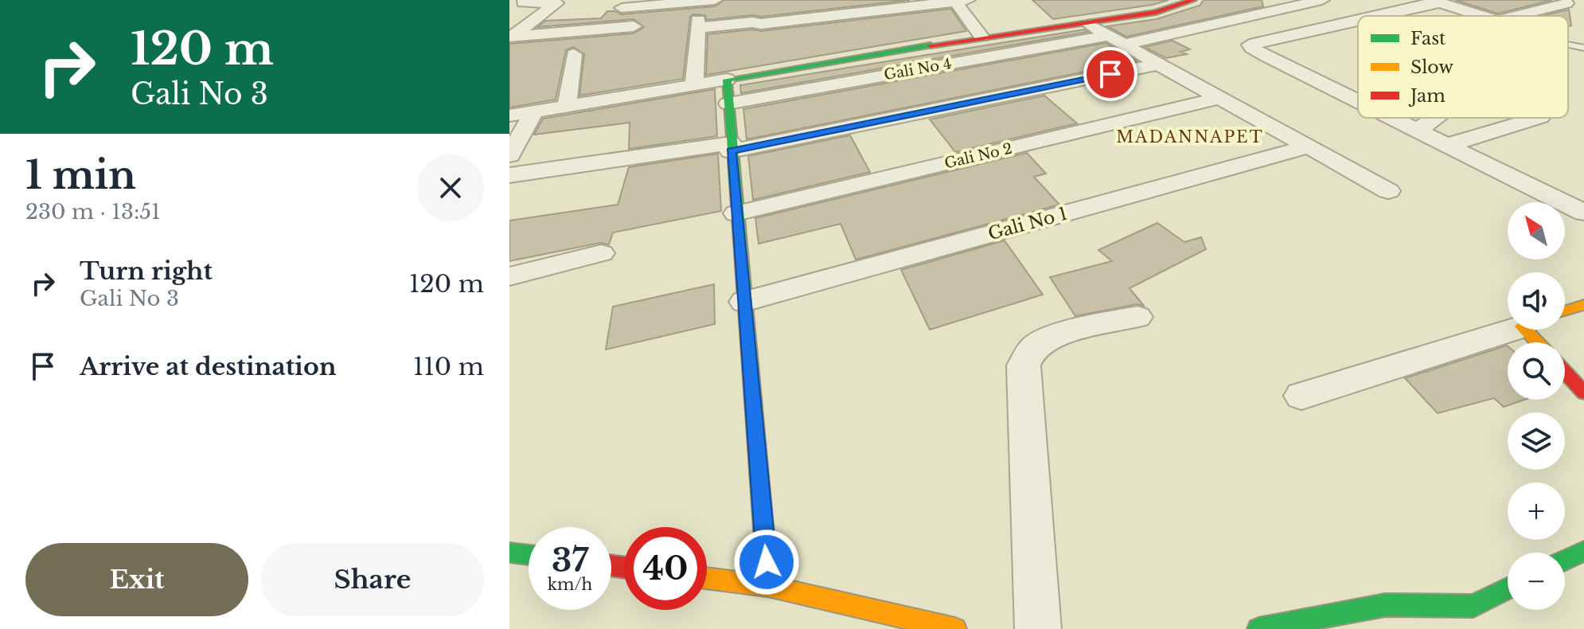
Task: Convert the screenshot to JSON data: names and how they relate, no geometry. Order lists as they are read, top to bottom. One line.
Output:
{"streets":{"street":["Gali No 4","Gali No 2","Gali No 1"]},"districts":["MADANNAPET"],"legend":["Fast","Slow","Jam"],"north":"top left","page":{"turn":["120 m","Gali No 3"],"heading":["1 min","230 m · 13:51"],"map_buttons":["+","−"],"list":[{"name":"Turn right","note":"Gali No 3","value":"120 m"},{"name":"Arrive at destination","value":"110 m"}],"speed":"37 km/h","limit":"40","buttons":["Exit","Share"]}}
